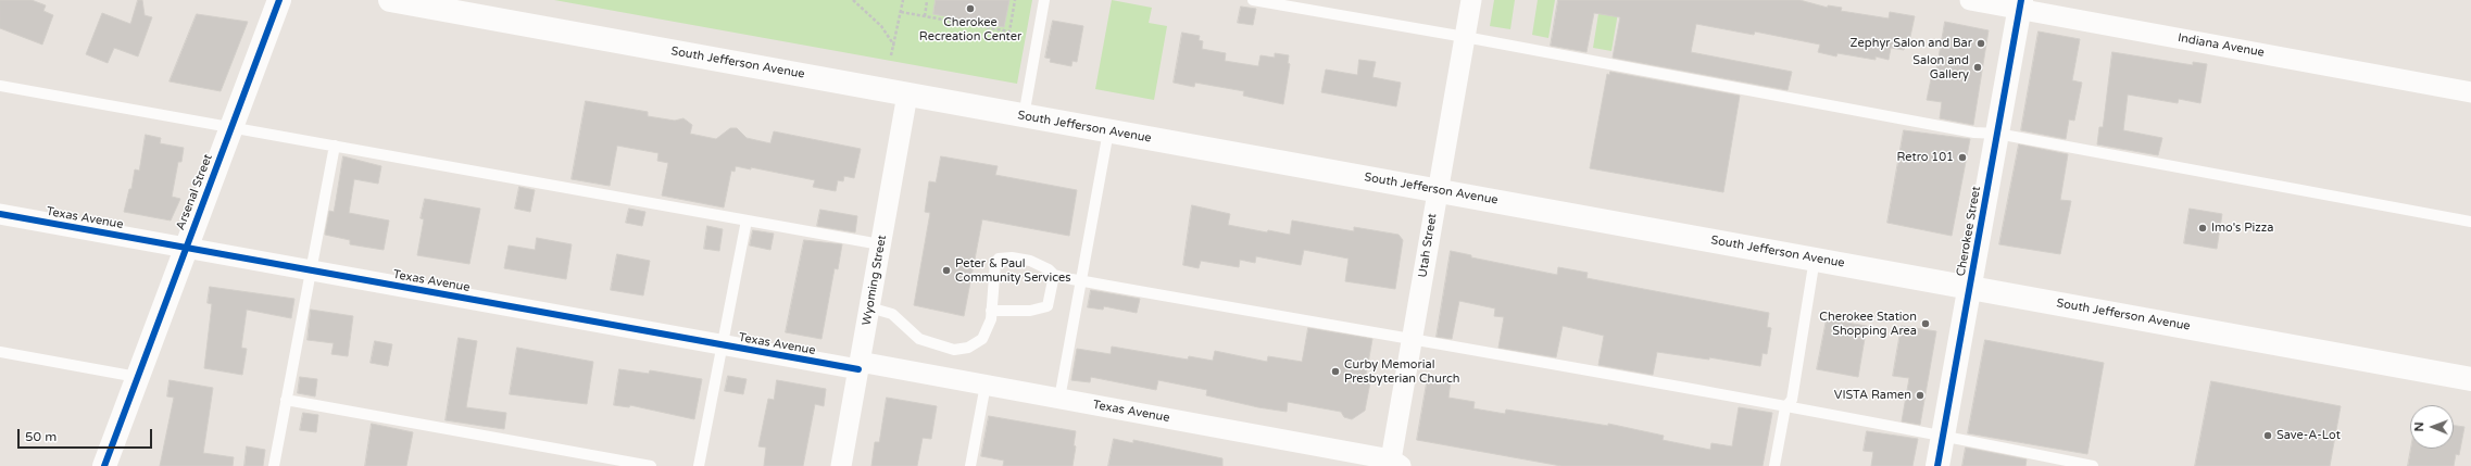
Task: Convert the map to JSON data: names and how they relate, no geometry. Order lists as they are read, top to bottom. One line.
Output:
{"streets":{"main road":["South Jefferson Avenue","Arsenal Street","Cherokee Street"],"street":["Indiana Avenue","Texas Avenue","Utah Street","Wyoming Street"]},"crossings":[["Indiana Avenue","Cherokee Street"],["South Jefferson Avenue","Cherokee Street"],["South Jefferson Avenue","Utah Street"],["South Jefferson Avenue","Wyoming Street"],["Arsenal Street","Texas Avenue"],["Texas Avenue","Utah Street"],["Texas Avenue","Wyoming Street"]],"places":["Cherokee Recreation Center","Zephyr Salon and Bar","Salon and Gallery","Retro 101","Imo's Pizza","Peter & Paul Community Services","Cherokee Station Shopping Area","Curby Memorial Presbyterian Church","VISTA Ramen","Save-A-Lot"],"scale_bar":"50 m","north":"left"}
